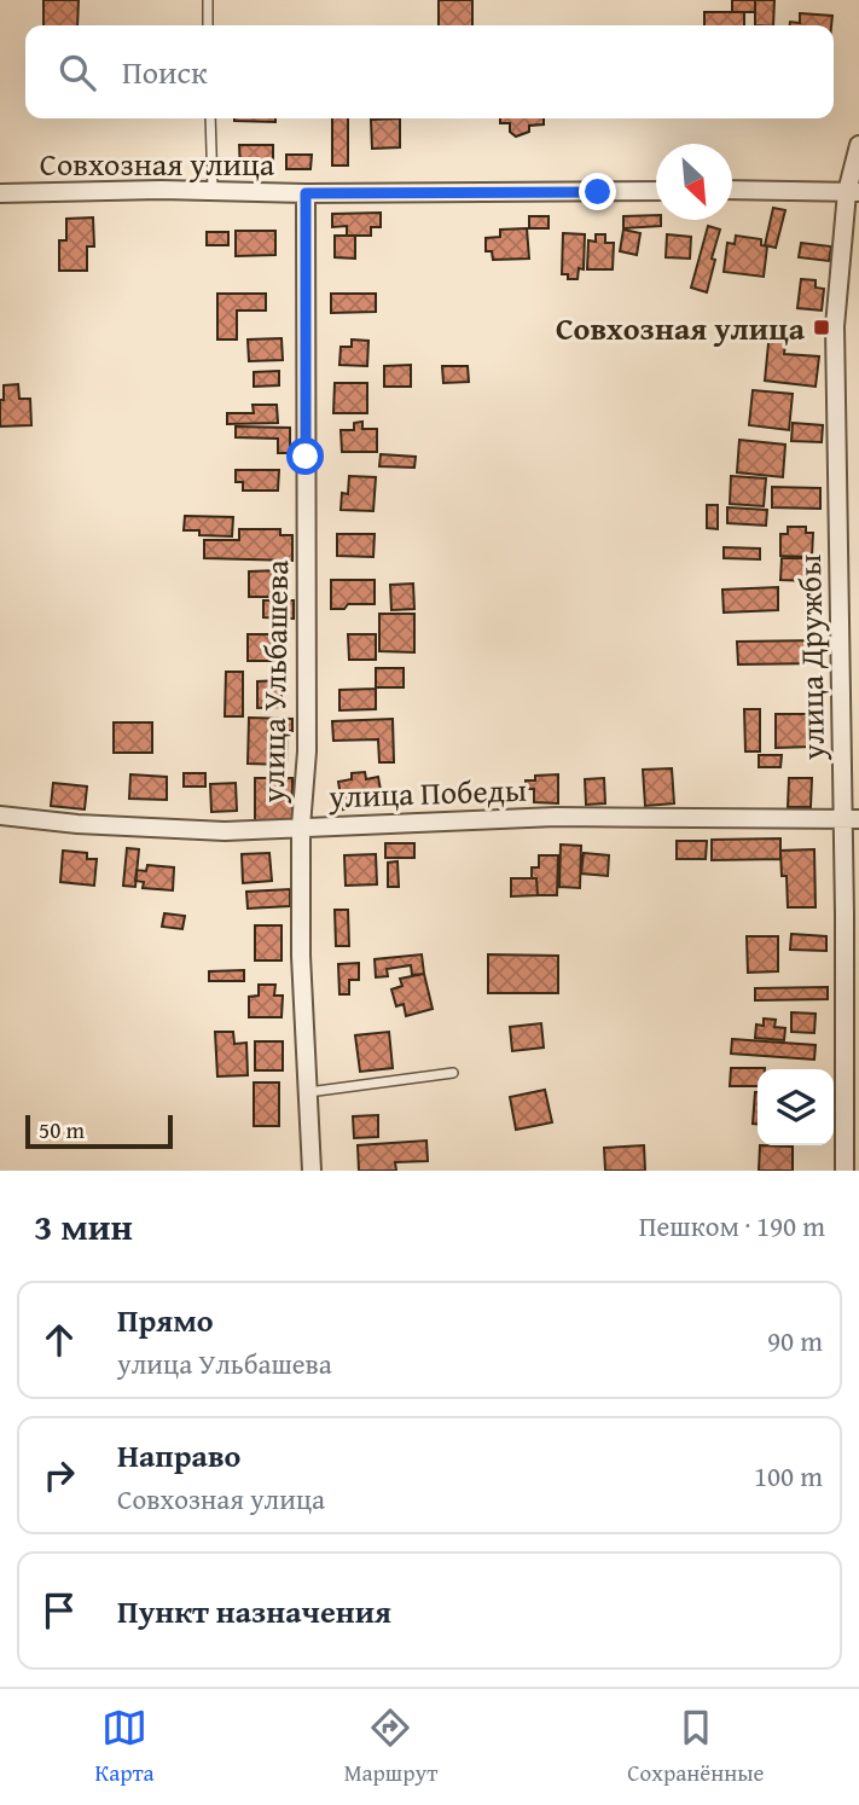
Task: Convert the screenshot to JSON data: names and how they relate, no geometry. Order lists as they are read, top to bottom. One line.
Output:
{"streets":{"street":["Совхозная улица","улица Дружбы","улица Ульбашева","улица Победы"]},"crossings":[["Совхозная улица","улица Ульбашева"],["улица Дружбы","улица Победы"],["улица Ульбашева","улица Победы"]],"places":{"transit":["Совхозная улица"]},"scale_bar":"50 m","north":"bottom right","page":{"search":"Поиск","scale":"50 m","heading":["3 мин","Пешком · 190 m"],"list":[["Прямо","улица Ульбашева","90 m"],["Направо","Совхозная улица","100 m"],"Пункт назначения"],"nav":["Карта","Маршрут","Сохранённые"]}}
